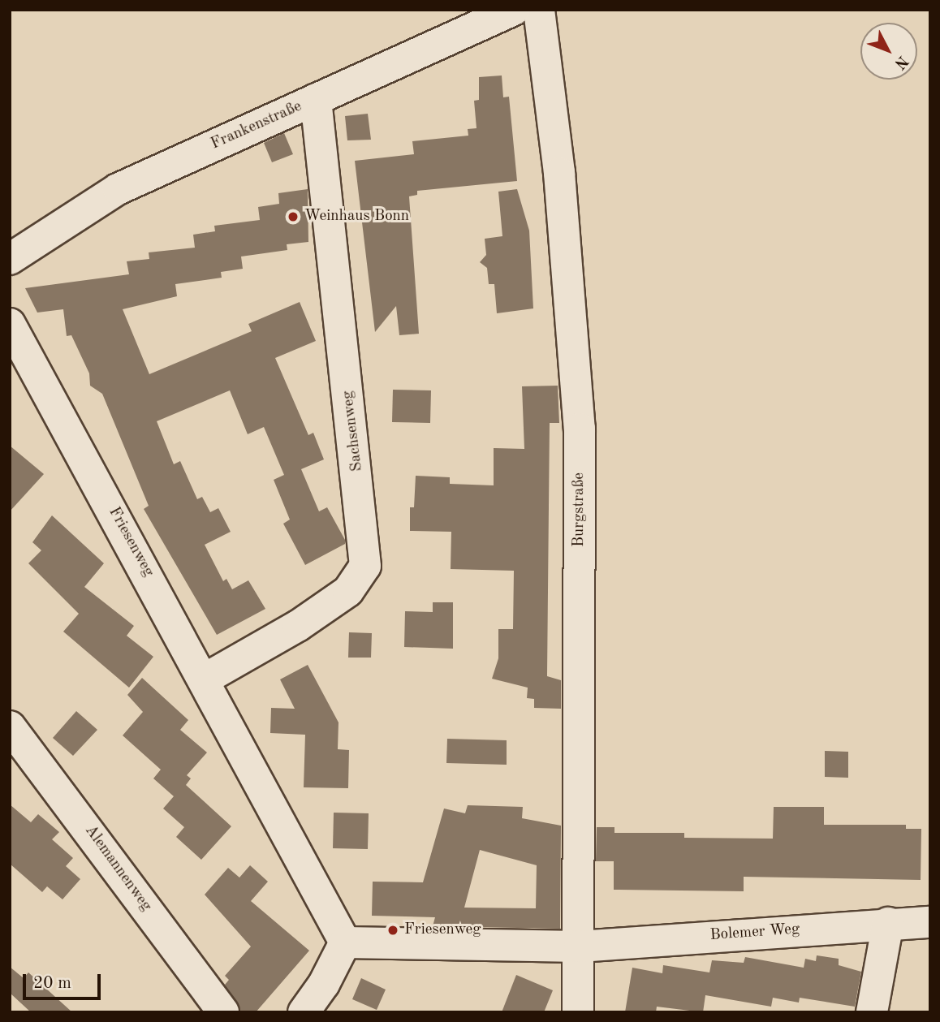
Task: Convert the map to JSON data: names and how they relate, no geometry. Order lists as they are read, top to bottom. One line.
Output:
{"streets":{"street":["Frankenstraße","Sachsenweg","Burgstraße","Friesenweg","Alemannenweg","Bolemer Weg"]},"crossings":[["Frankenstraße","Sachsenweg"],["Sachsenweg","Friesenweg"],["Burgstraße","Bolemer Weg"],["Friesenweg","Bolemer Weg"]],"places":["Weinhaus Bonn","Friesenweg"],"scale_bar":"20 m","north":"bottom right"}
